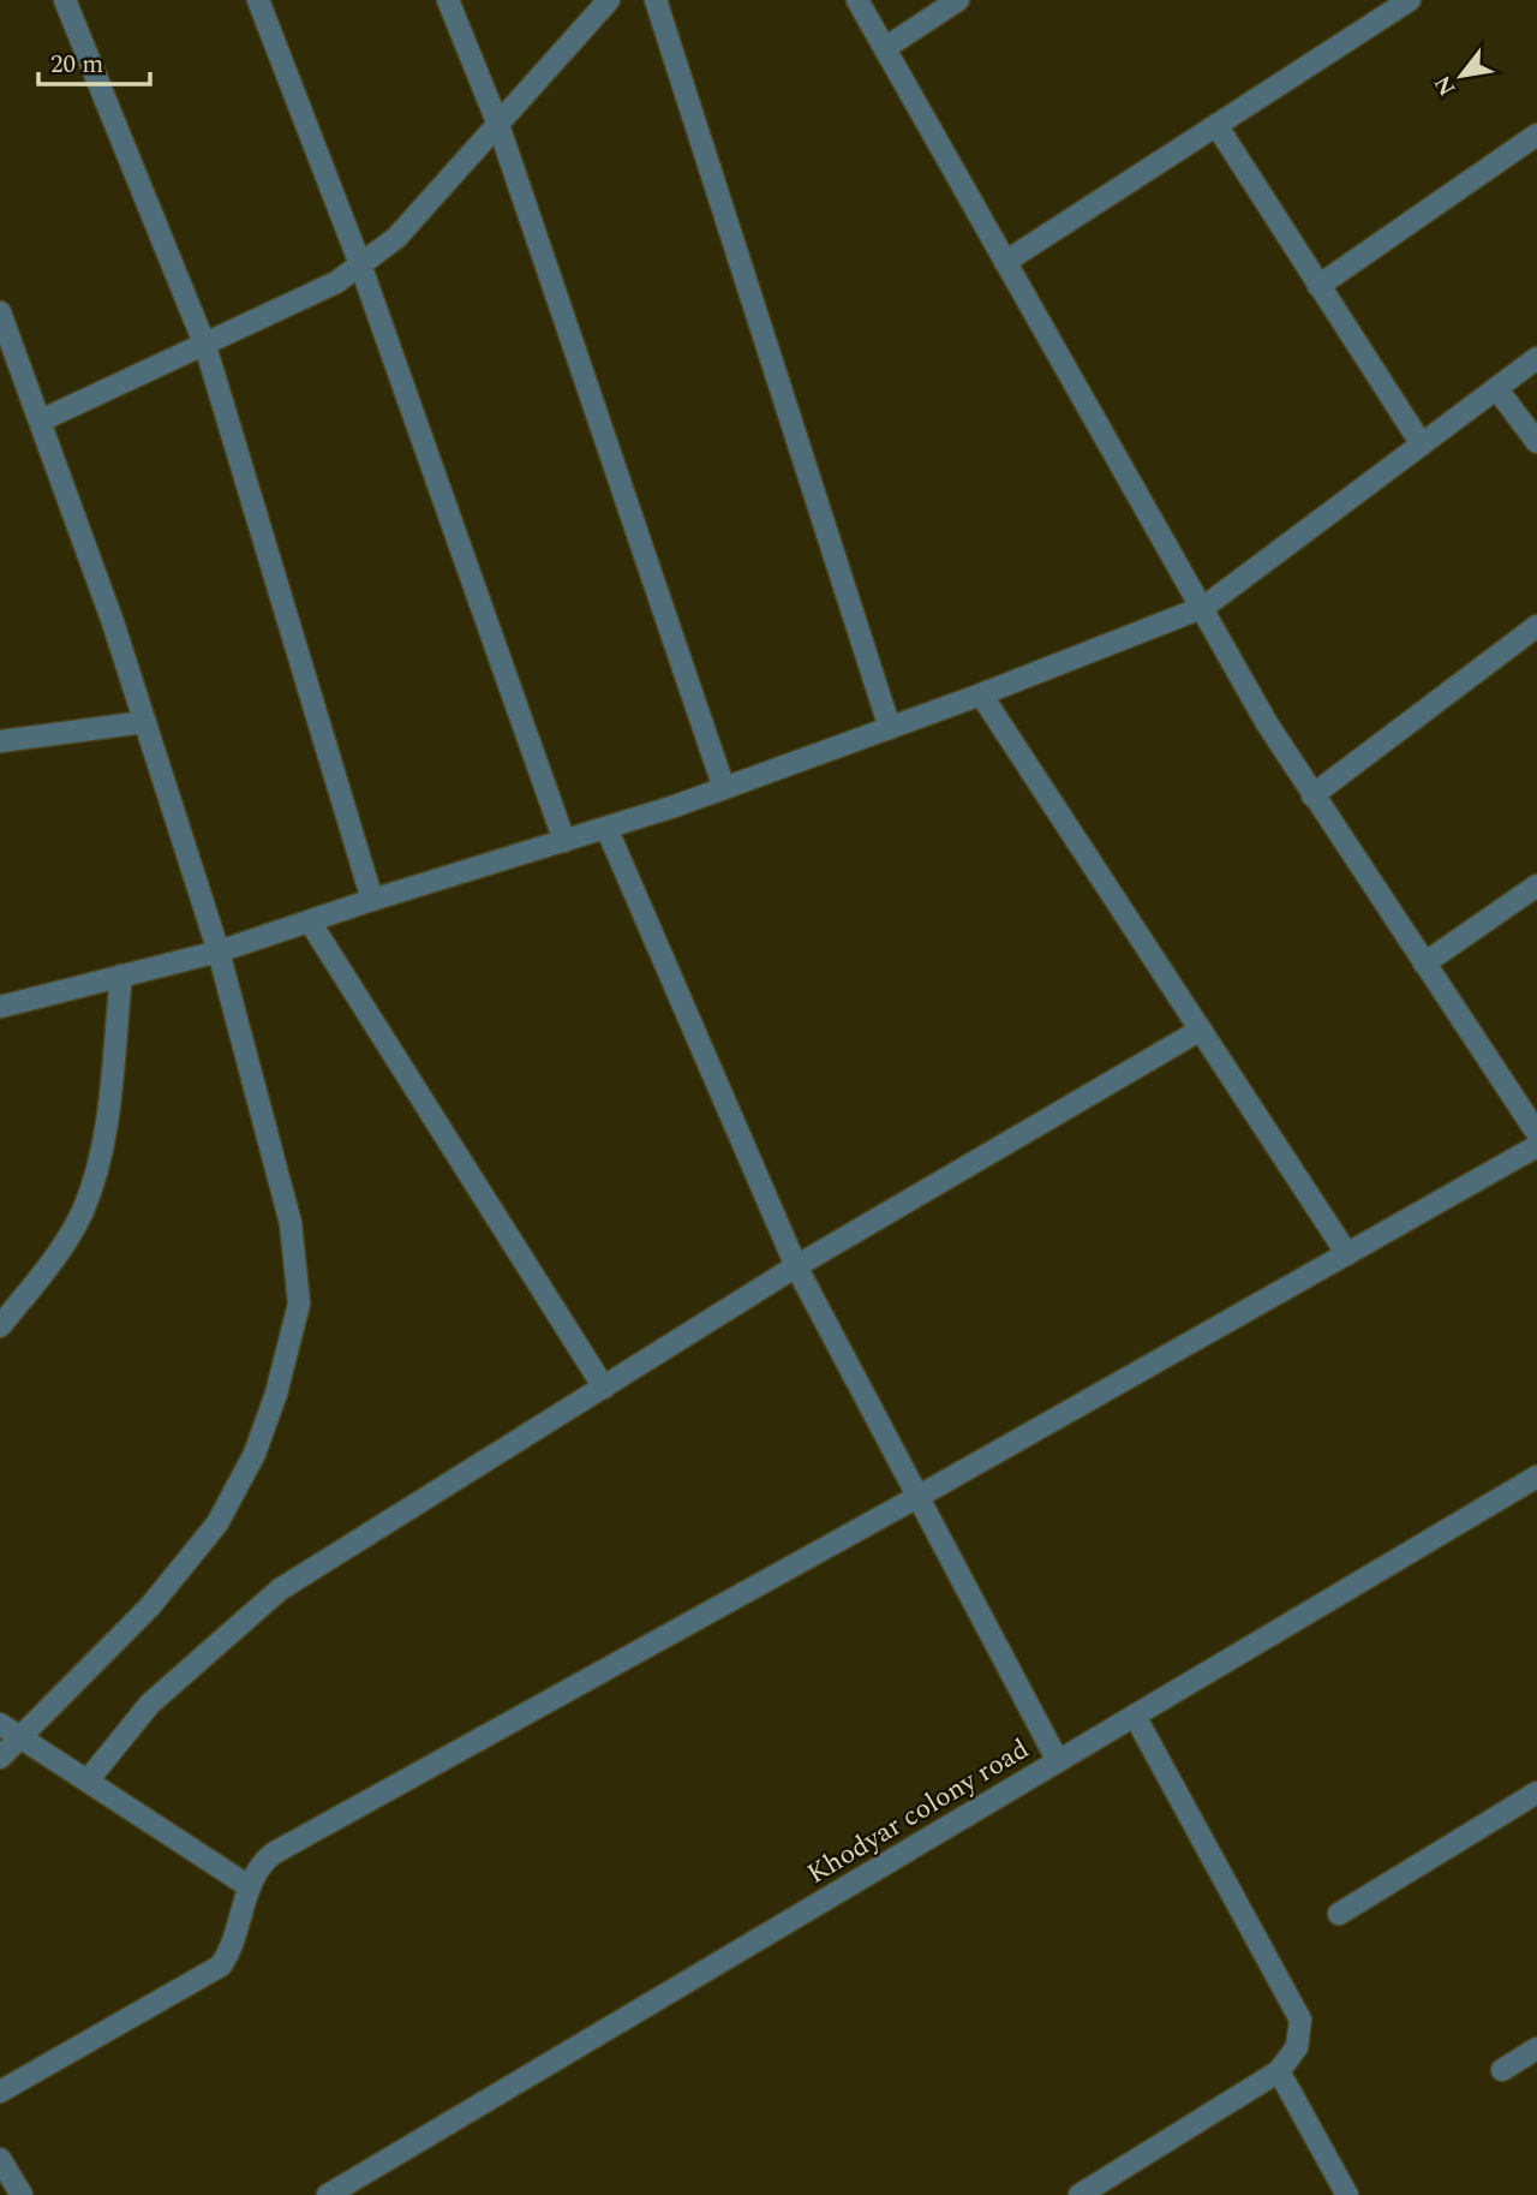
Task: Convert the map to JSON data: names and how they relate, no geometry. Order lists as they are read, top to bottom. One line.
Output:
{"streets":{"street":["Khodyar colony road"]},"scale_bar":"20 m","north":"bottom left"}
